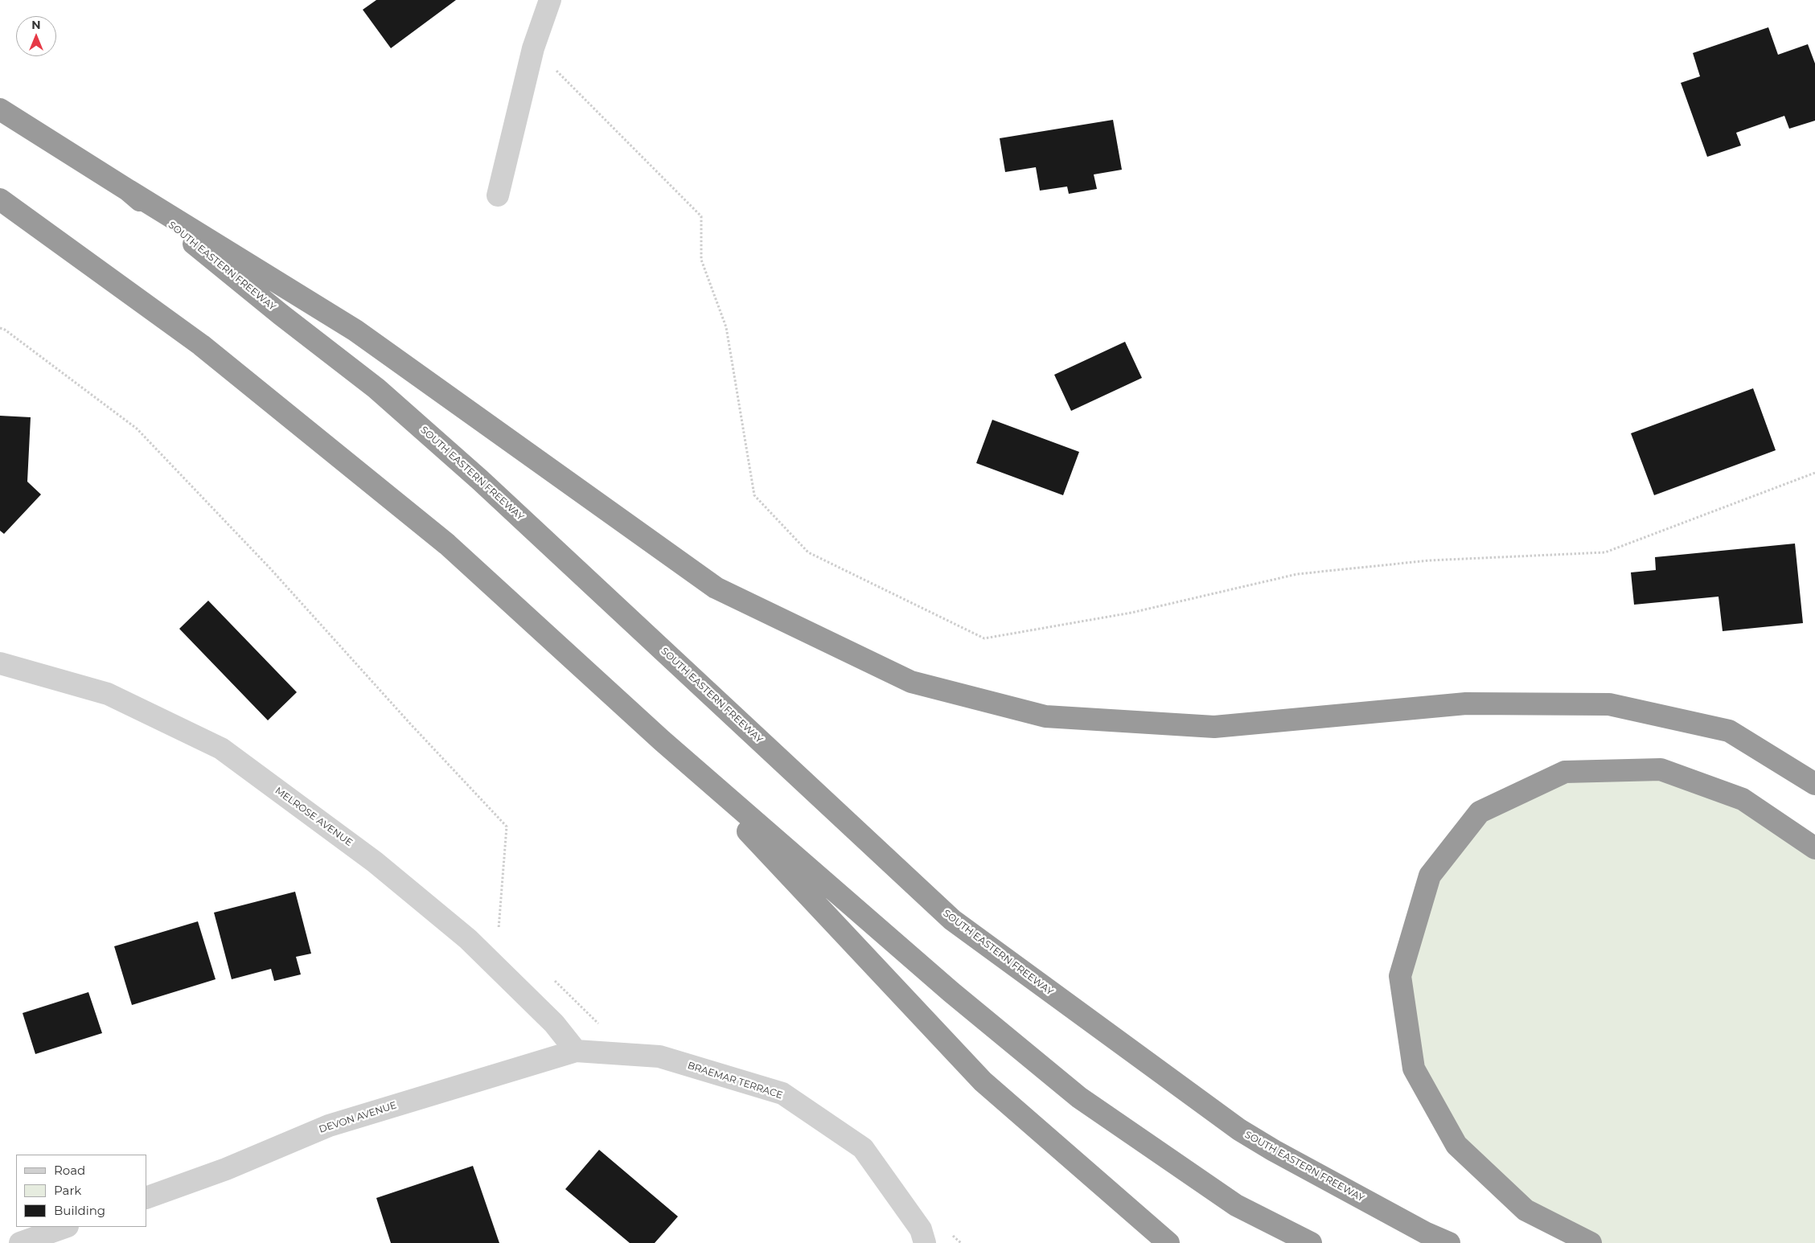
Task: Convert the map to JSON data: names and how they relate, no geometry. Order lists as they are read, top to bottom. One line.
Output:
{"streets":{"highway":["SOUTH EASTERN FREEWAY"],"street":["MELROSE AVENUE","BRAEMAR TERRACE","DEVON AVENUE"]},"crossings":[["MELROSE AVENUE","BRAEMAR TERRACE"],["MELROSE AVENUE","DEVON AVENUE"],["BRAEMAR TERRACE","DEVON AVENUE"]],"legend":["Road","Park","Building"],"north":"top"}
